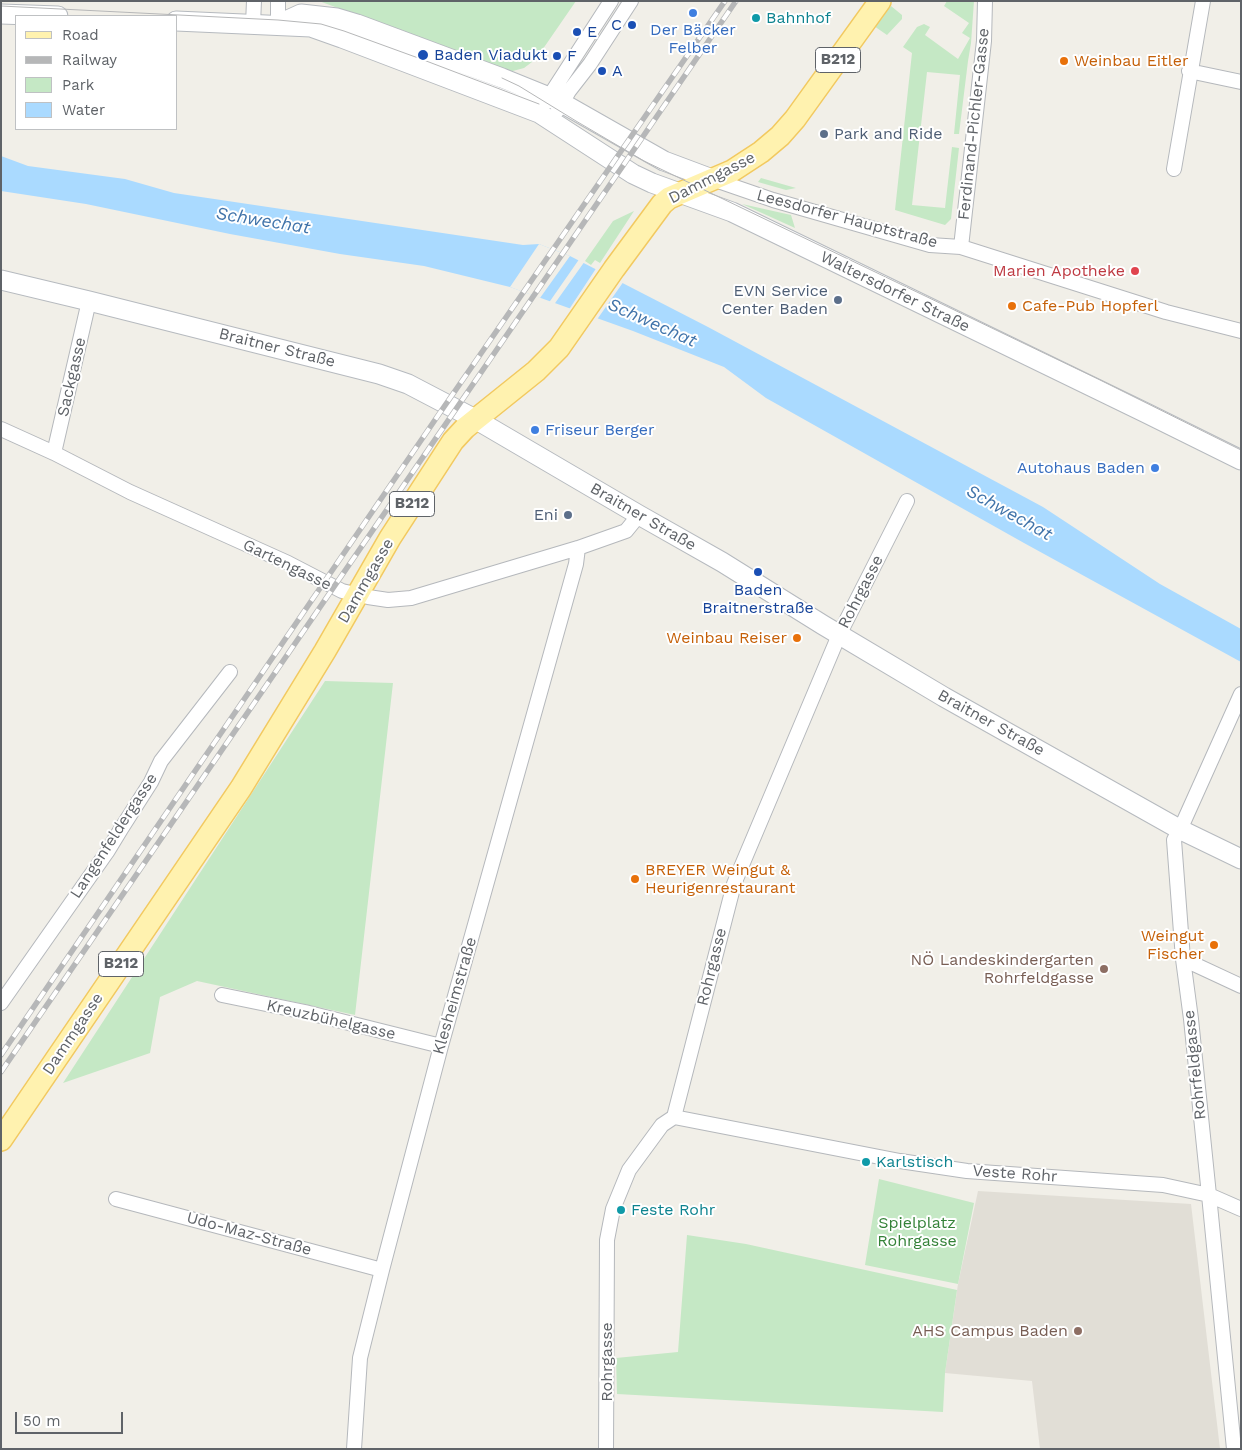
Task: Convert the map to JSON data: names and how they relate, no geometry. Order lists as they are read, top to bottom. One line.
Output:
{"streets":{"main road":["B212","Dammgasse"],"street":["Ferdinand-Pichler-Gasse","Leesdorfer Hauptstraße","Waltersdorfer Straße","Braitner Straße","Sackgasse","Gartengasse","Rohrgasse","Langenfeldergasse","Klesheimstraße","Kreuzbühelgasse","Rohrfeldgasse","Veste Rohr","Udo-Maz-Straße"]},"crossings":[["Ferdinand-Pichler-Gasse","Leesdorfer Hauptstraße"],["Dammgasse","Leesdorfer Hauptstraße"],["Dammgasse","Waltersdorfer Straße"],["Dammgasse","Braitner Straße"],["Dammgasse","Gartengasse"],["Braitner Straße","Sackgasse"],["Braitner Straße","Gartengasse"],["Braitner Straße","Rohrgasse"],["Braitner Straße","Rohrfeldgasse"],["Sackgasse","Gartengasse"],["Gartengasse","Klesheimstraße"],["Rohrgasse","Veste Rohr"],["Klesheimstraße","Kreuzbühelgasse"],["Klesheimstraße","Udo-Maz-Straße"],["Rohrfeldgasse","Veste Rohr"]],"water":["Schwechat"],"parks":["Spielplatz Rohrgasse"],"places":["Der Bäcker Felber","Bahnhof","C","E","Baden Viadukt","F","Weinbau Eitler","A","Park and Ride","Marien Apotheke","EVN Service Center Baden","Cafe-Pub Hopferl","Friseur Berger","Autohaus Baden","Eni","Baden Braitnerstraße","Weinbau Reiser","BREYER Weingut & Heurigenrestaurant","Weingut Fischer","NÖ Landeskindergarten Rohrfeldgasse","Karlstisch","Feste Rohr","AHS Campus Baden"],"legend":["Road","Railway","Park","Water"],"scale_bar":"50 m"}
